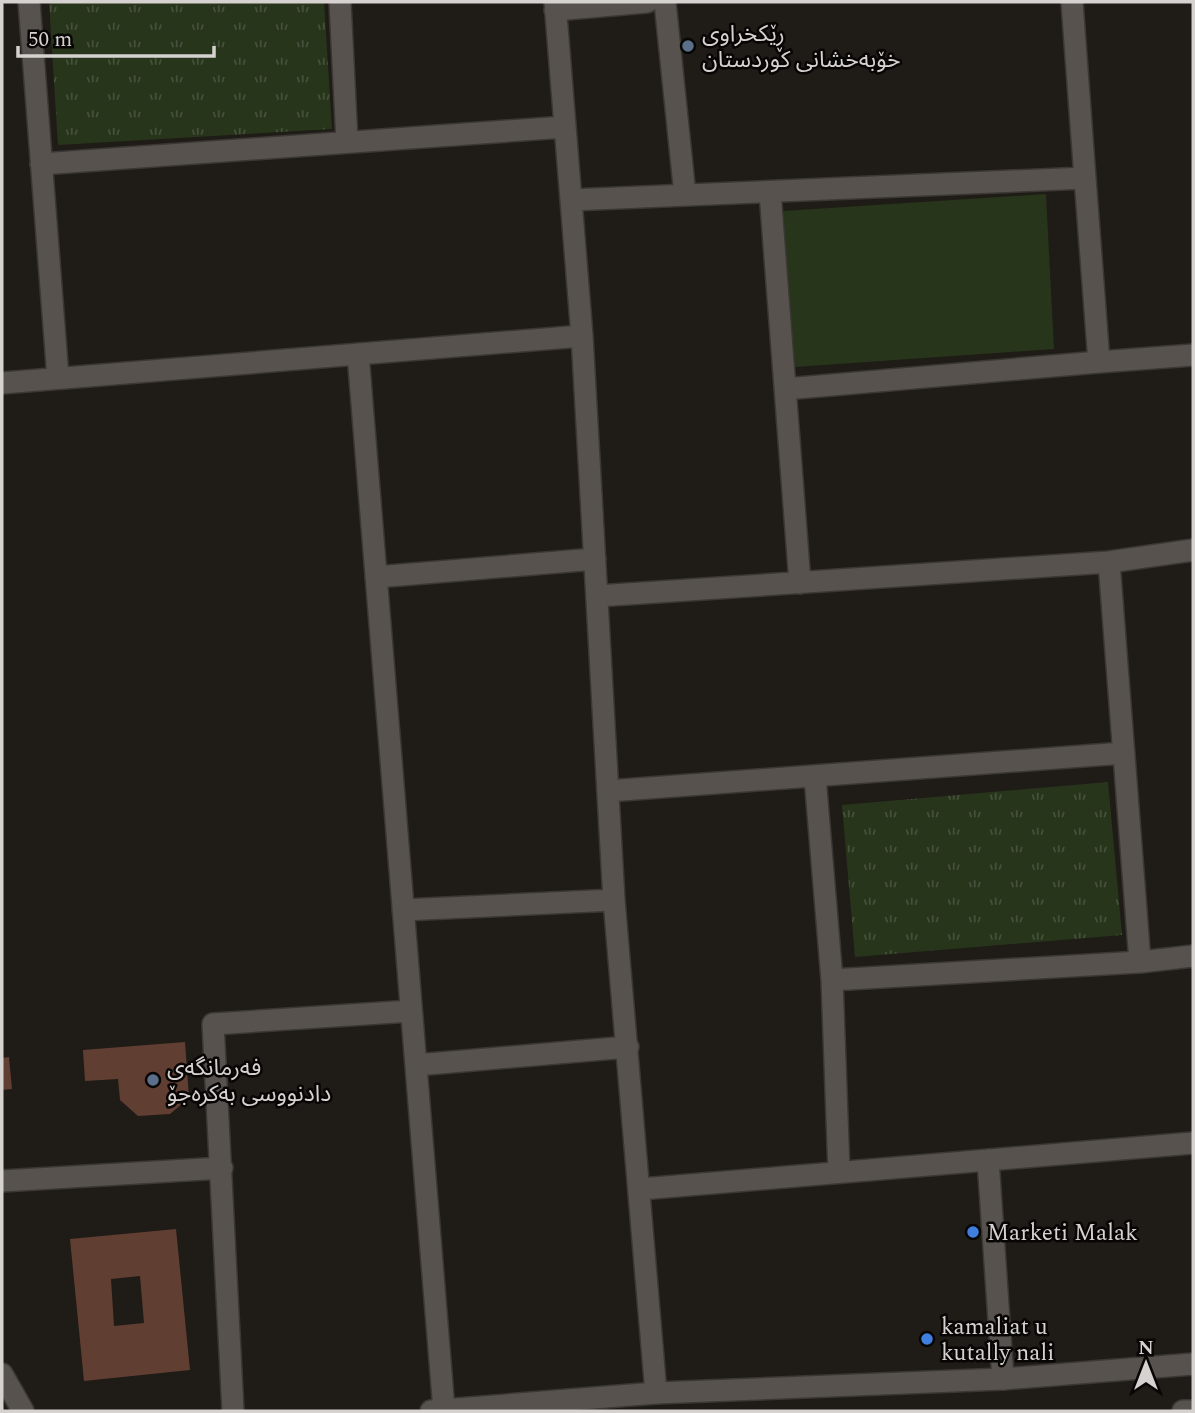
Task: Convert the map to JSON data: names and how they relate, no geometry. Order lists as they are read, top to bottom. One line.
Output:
{"places":["ڕێکخراوی خۆبەخشانی کوردستان","فەرمانگەی دادنووسی بەکرەجۆ","Marketi Malak","kamaliat u kutally nali"],"scale_bar":"50 m","north":"top"}
